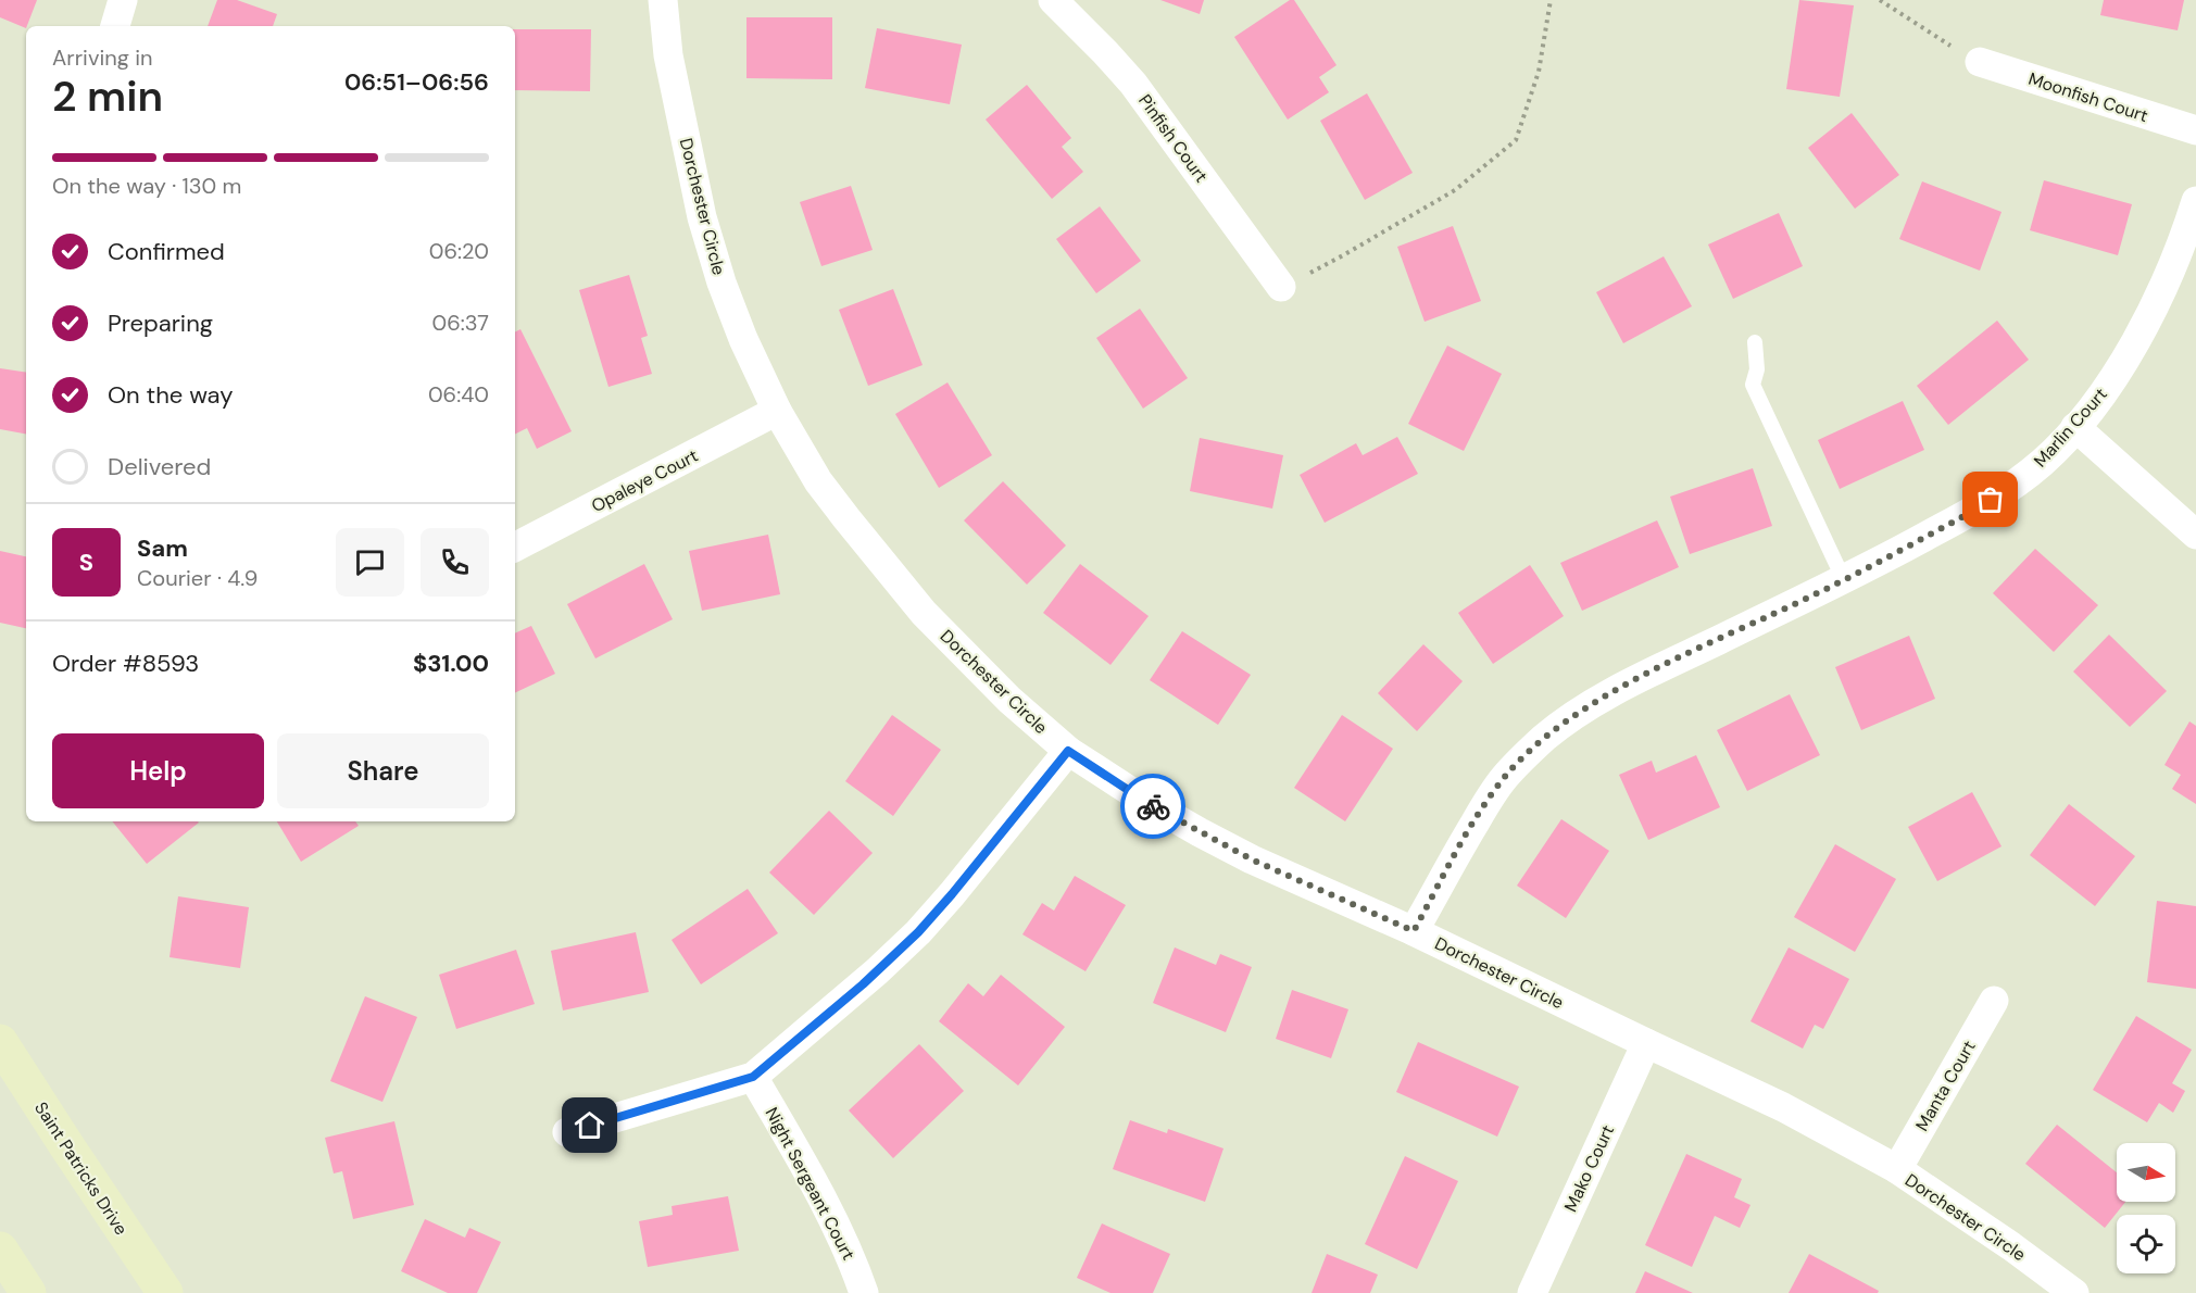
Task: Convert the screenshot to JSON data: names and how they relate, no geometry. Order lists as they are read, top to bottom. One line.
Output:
{"streets":{"main road":["Saint Patricks Drive"],"street":["Moonfish Court","Pinfish Court","Dorchester Circle","Marlin Court","Opaleye Court","Manta Court","Mako Court","Night Sergeant Court"]},"crossings":[["Dorchester Circle","Marlin Court"],["Dorchester Circle","Opaleye Court"],["Dorchester Circle","Manta Court"],["Dorchester Circle","Mako Court"]],"north":"right","page":{"heading":["2 min","Arriving in","06:51–06:56"],"panel":["Sam","Courier · 4.9","Order #8593","$31.00"],"bar":"On the way · 130 m","list":[["Confirmed","06:20"],["Preparing","06:37"],["On the way","06:40"],"Delivered"],"round":"S","buttons":["Help","Share"]}}
